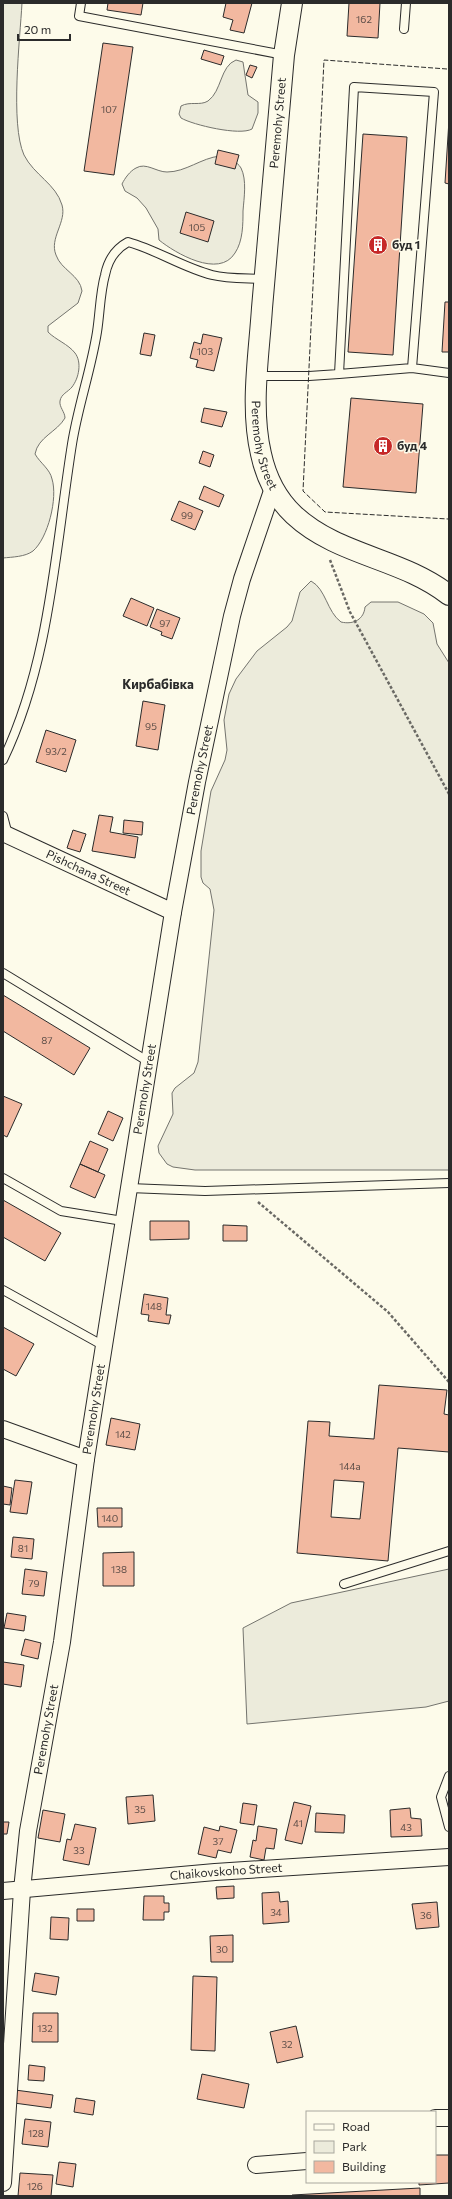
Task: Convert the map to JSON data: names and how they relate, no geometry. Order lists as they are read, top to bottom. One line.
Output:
{"streets":{"street":["Peremohy Street","Pishchana Street","Chaikovskoho Street"]},"crossings":[["Peremohy Street","Pishchana Street"],["Peremohy Street","Chaikovskoho Street"]],"districts":["Кирбабівка"],"places":{"building":["буд 1","буд 4"]},"house_numbers":["162","107","105","103","99","97","95","93/2","87","148","142","144а","140","81","138","79","35","41","43","37","33","34","36","30","132","32","128","126"],"legend":["Road","Park","Building"],"scale_bar":"20 m"}
